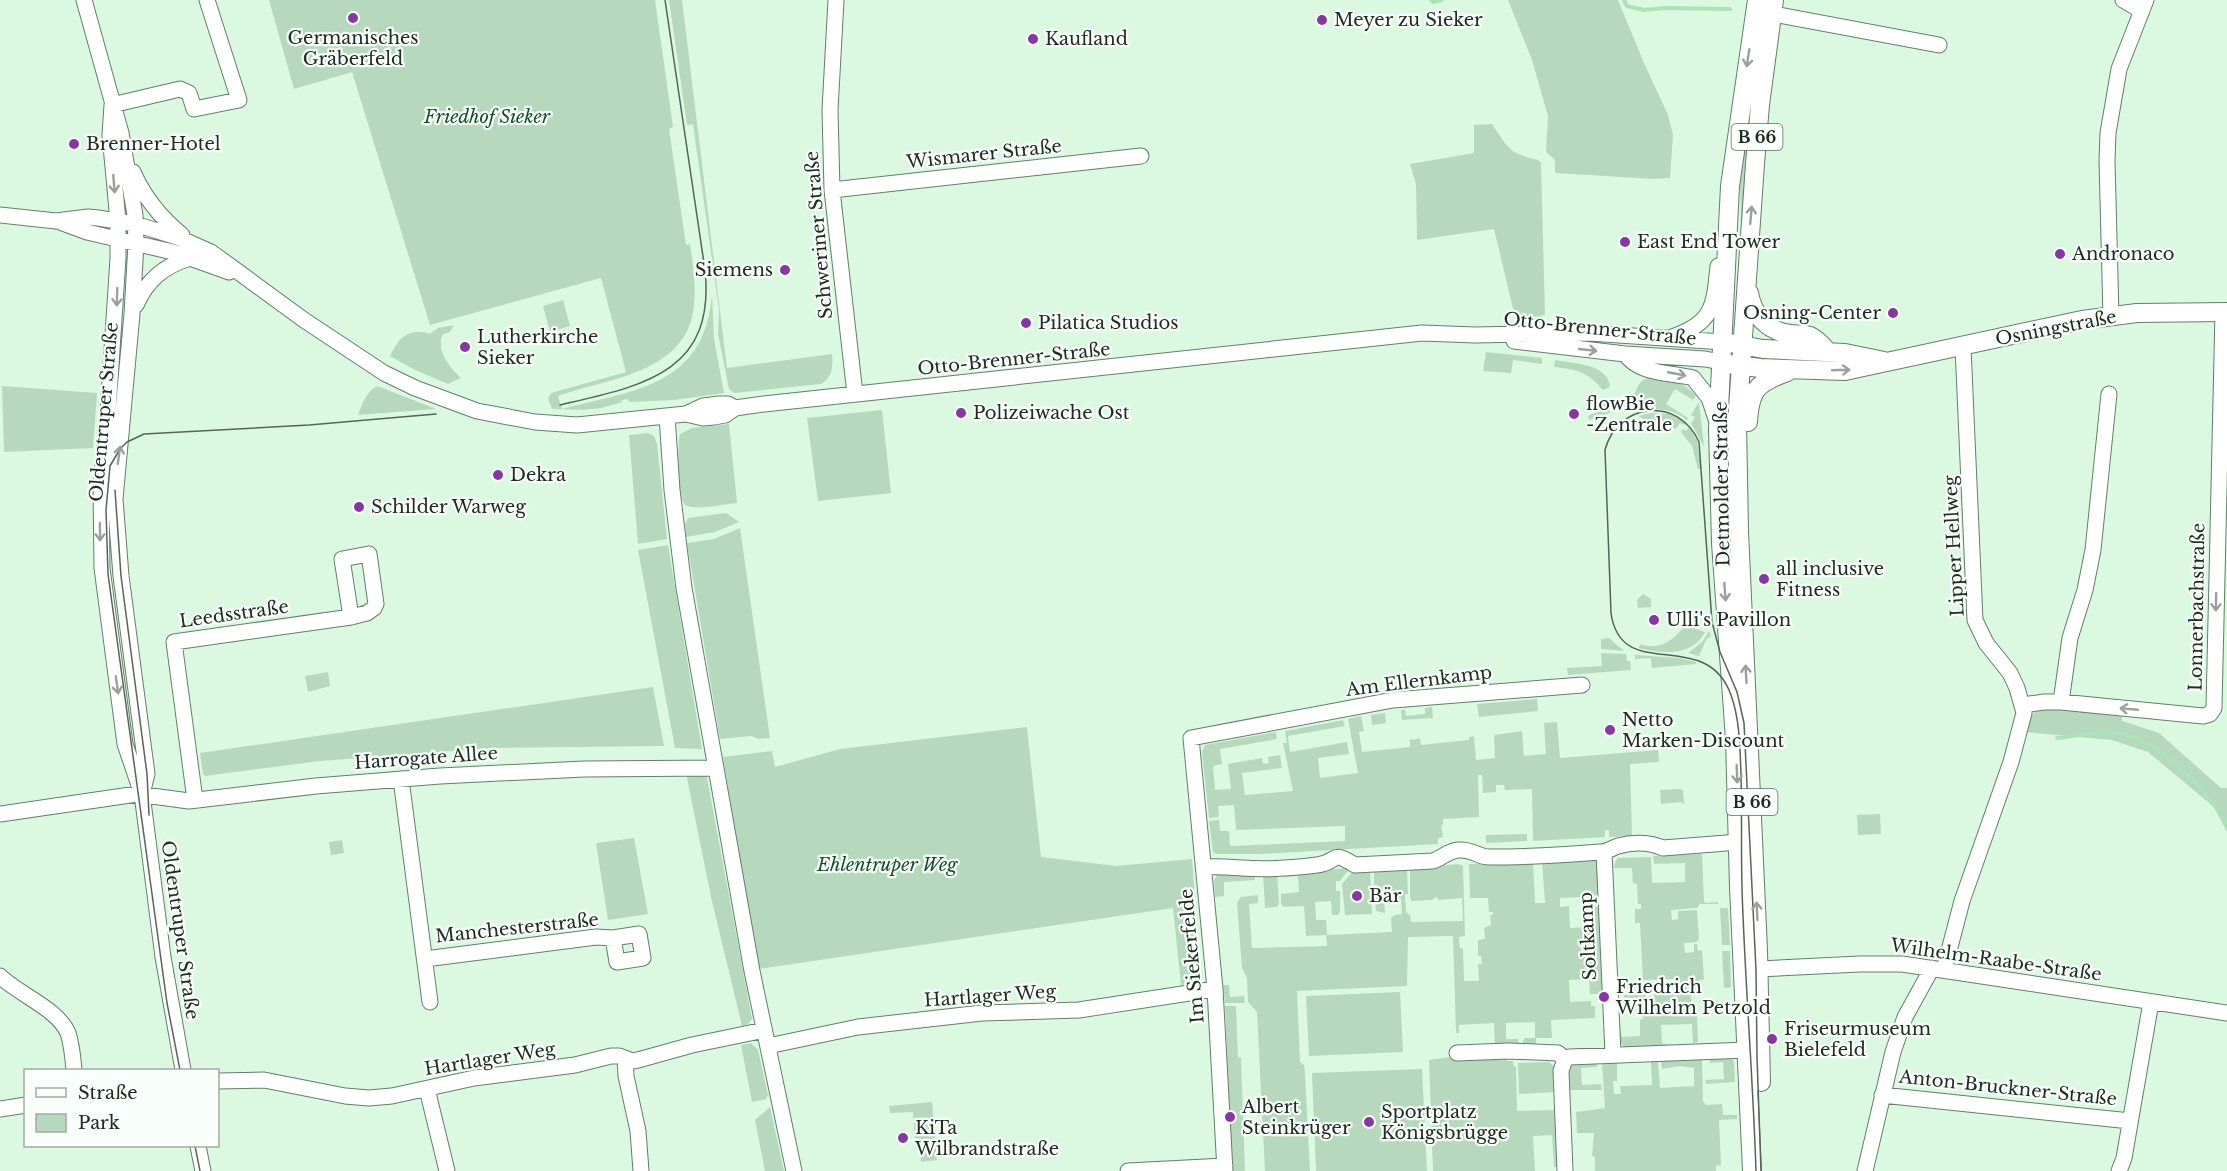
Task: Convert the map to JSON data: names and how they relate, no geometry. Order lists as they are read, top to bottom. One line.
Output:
{"streets":{"main road":["B 66","Osningstraße","Detmolder Straße"],"street":["Wismarer Straße","Schweriner Straße","Otto-Brenner-Straße","Oldentruper Straße","Lipper Hellweg","Lonnerbachstraße","Leedsstraße","Am Ellernkamp","Harrogate Allee","Manchesterstraße","Soltkamp","Im Siekerfelde","Wilhelm-Raabe-Straße","Hartlager Weg","Anton-Bruckner-Straße"]},"crossings":[["B 66","Otto-Brenner-Straße"],["B 66","Detmolder Straße"],["Wismarer Straße","Schweriner Straße"],["Schweriner Straße","Otto-Brenner-Straße"],["Osningstraße","Otto-Brenner-Straße"],["Osningstraße","Detmolder Straße"],["Osningstraße","Lipper Hellweg"],["Osningstraße","Lonnerbachstraße"],["Otto-Brenner-Straße","Oldentruper Straße"],["Otto-Brenner-Straße","Detmolder Straße"],["Oldentruper Straße","Harrogate Allee"],["Detmolder Straße","Wilhelm-Raabe-Straße"],["Lipper Hellweg","Lonnerbachstraße"],["Lipper Hellweg","Wilhelm-Raabe-Straße"],["Lipper Hellweg","Anton-Bruckner-Straße"],["Leedsstraße","Harrogate Allee"],["Am Ellernkamp","Im Siekerfelde"],["Harrogate Allee","Manchesterstraße"],["Im Siekerfelde","Hartlager Weg"]],"parks":["Friedhof Sieker","Ehlentruper Weg"],"places":["Germanisches Gräberfeld","Meyer zu Sieker","Kaufland","Brenner-Hotel","East End Tower","Andronaco","Siemens","Osning-Center","Pilatica Studios","Lutherkirche Sieker","Polizeiwache Ost","flowBie -Zentrale","Dekra","Schilder Warweg","all inclusive Fitness","Ulli's Pavillon","Netto Marken-Discount","Bär","Friedrich Wilhelm Petzold","Friseurmuseum Bielefeld","Albert Steinkrüger","Sportplatz Königsbrügge","KiTa Wilbrandstraße"],"legend":["Straße","Park"]}
